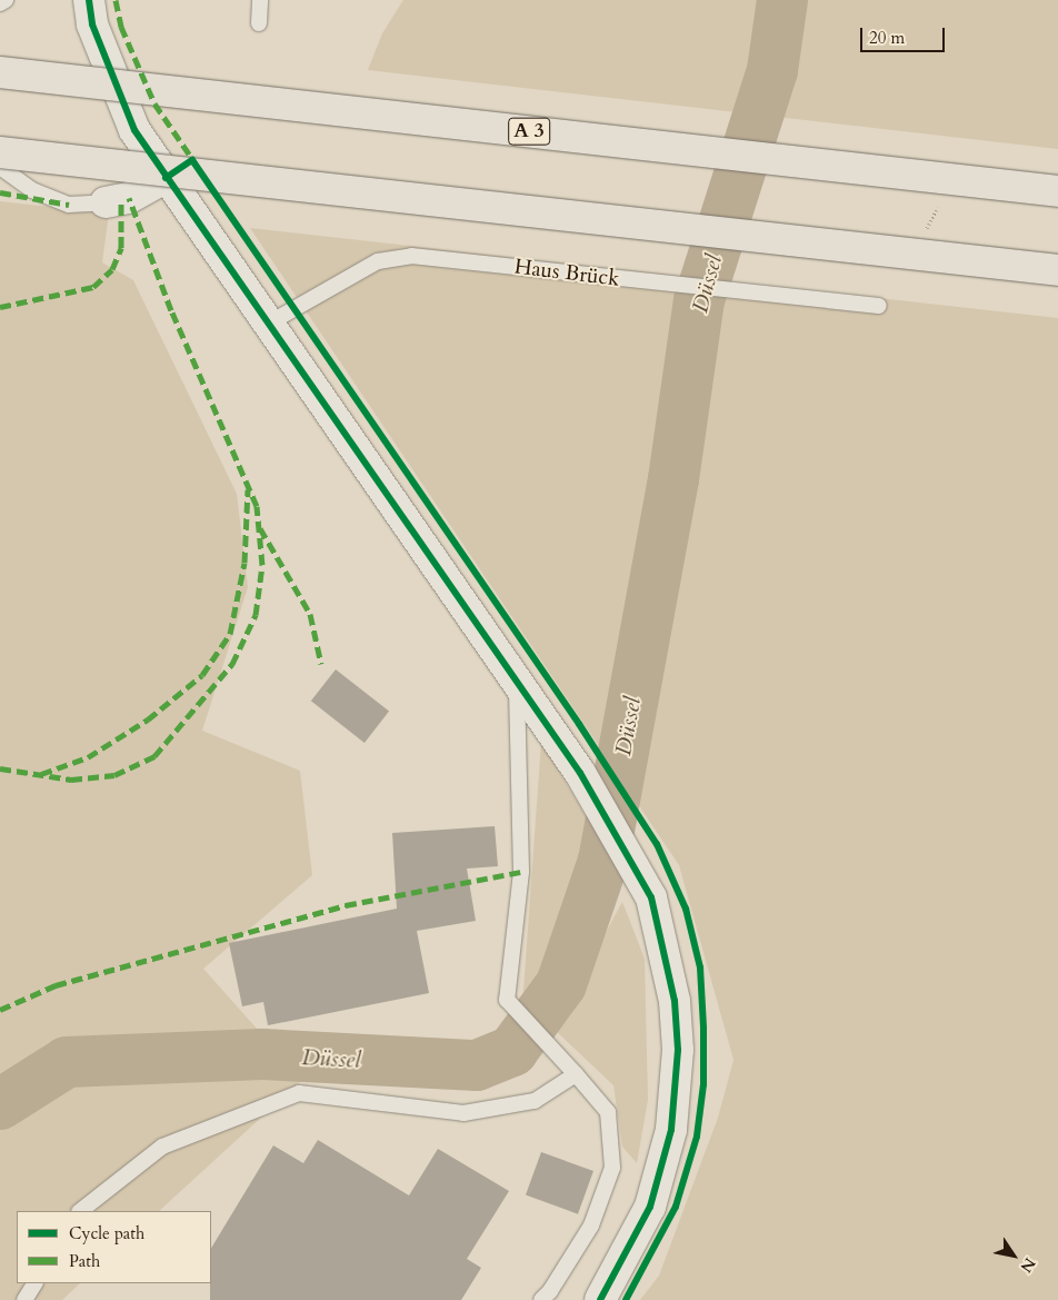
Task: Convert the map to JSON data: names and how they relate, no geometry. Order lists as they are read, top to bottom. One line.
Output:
{"streets":{"highway":["A 3"],"lane":["Haus Brück"]},"water":["Düssel"],"legend":["Cycle path","Path"],"scale_bar":"20 m","north":"bottom right"}
